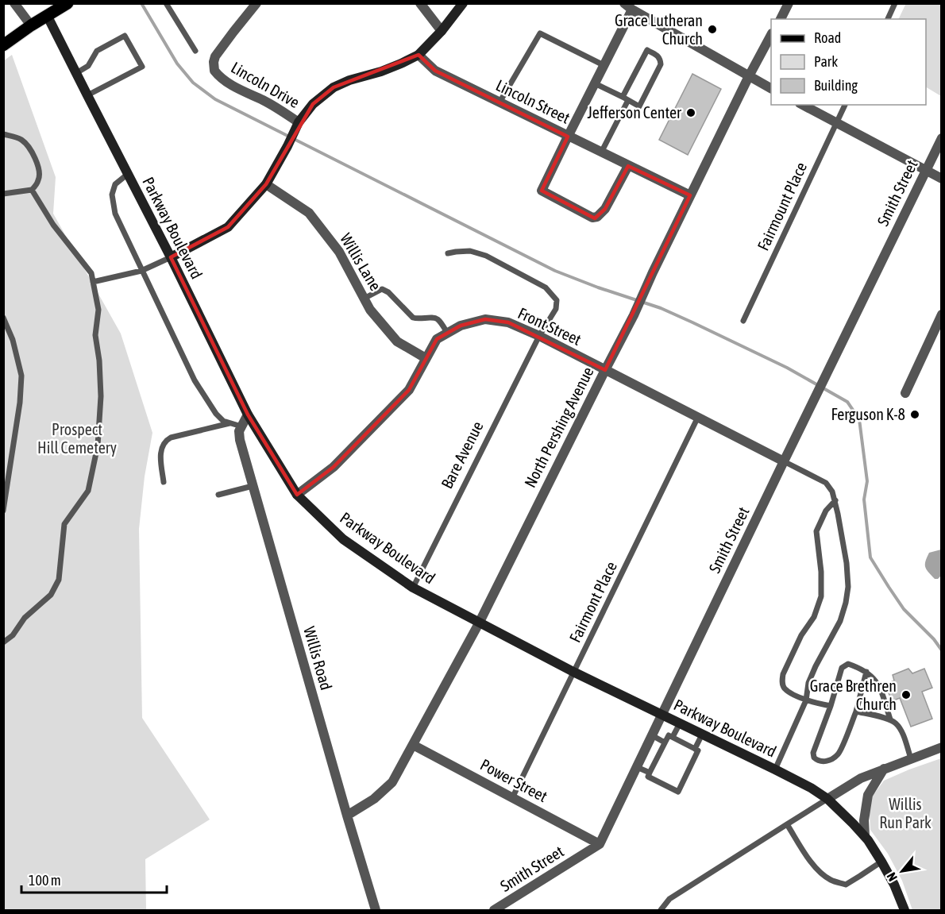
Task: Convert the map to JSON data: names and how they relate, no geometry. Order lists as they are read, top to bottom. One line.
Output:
{"streets":{"street":["Lincoln Drive","Lincoln Street","Smith Street","Parkway Boulevard","Willis Lane","Front Street","North Pershing Avenue","Willis Road","Power Street"],"lane":["Fairmount Place","Bare Avenue","Fairmont Place"]},"crossings":[["Lincoln Street","North Pershing Avenue"],["Smith Street","Parkway Boulevard"],["Smith Street","Front Street"],["Smith Street","Power Street"],["Parkway Boulevard","Front Street"],["Parkway Boulevard","North Pershing Avenue"],["Parkway Boulevard","Bare Avenue"],["Parkway Boulevard","Fairmont Place"],["Willis Lane","Front Street"],["Front Street","North Pershing Avenue"],["Front Street","Bare Avenue"],["Front Street","Fairmont Place"],["North Pershing Avenue","Willis Road"],["North Pershing Avenue","Power Street"],["Fairmont Place","Power Street"]],"parks":["Prospect Hill Cemetery","Willis Run Park"],"places":["Grace Lutheran Church","Jefferson Center","Ferguson K-8","Grace Brethren Church"],"legend":["Road","Park","Building"],"scale_bar":"100 m","north":"bottom left"}
